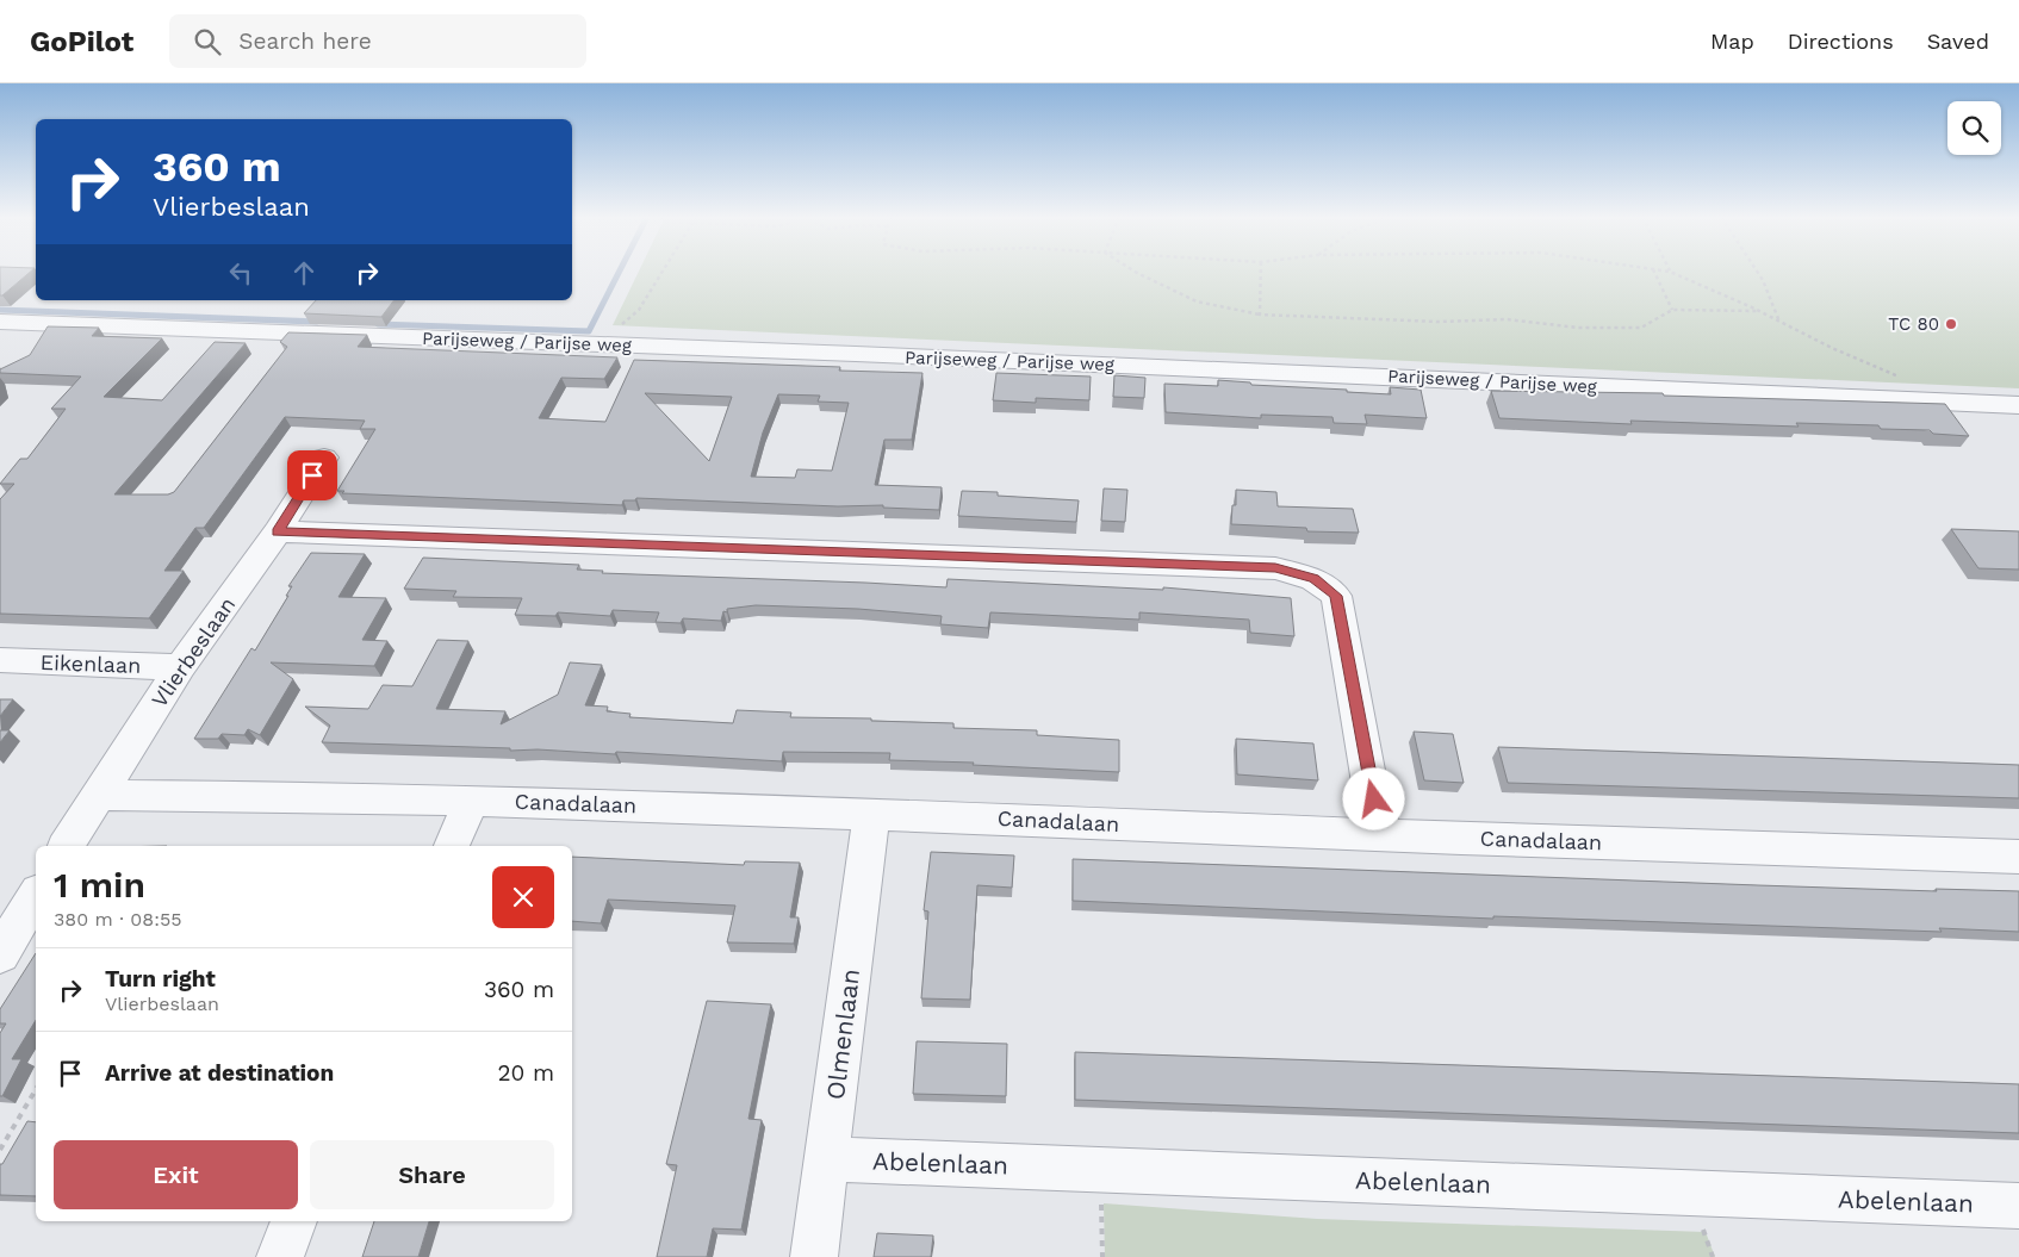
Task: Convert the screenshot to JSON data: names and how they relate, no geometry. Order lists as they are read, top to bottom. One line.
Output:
{"streets":{"street":["Parijseweg / Parijse weg","Vlierbeslaan","Eikenlaan","Canadalaan","Olmenlaan","Abelenlaan"]},"crossings":[["Vlierbeslaan","Eikenlaan"],["Vlierbeslaan","Canadalaan"],["Canadalaan","Olmenlaan"],["Olmenlaan","Abelenlaan"]],"places":["TC 80"],"page":{"header":"GoPilot","search":"Search here","nav":["Map","Directions","Saved"],"turn":["360 m","Vlierbeslaan"],"heading":["1 min","380 m · 08:55"],"list":[{"name":"Turn right","note":"Vlierbeslaan","value":"360 m"},{"name":"Arrive at destination","value":"20 m"}],"buttons":["Exit","Share"]}}
